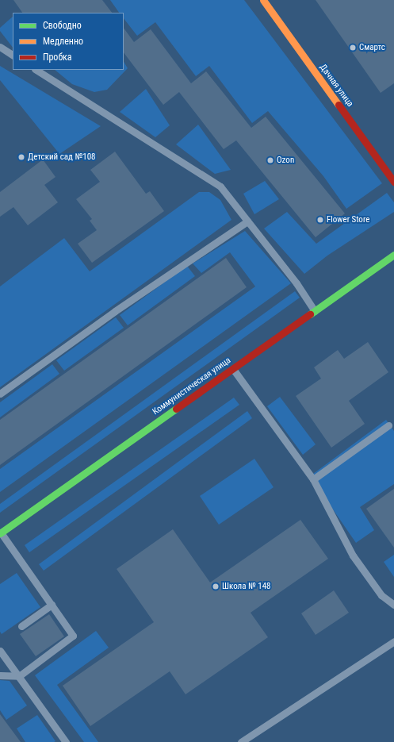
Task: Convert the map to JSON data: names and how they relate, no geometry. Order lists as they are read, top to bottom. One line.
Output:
{"streets":{"main road":["Дачная улица","Коммунистическая улица"]},"places":["Смартс","Детский сад №108","Ozon","Flower Store","Школа № 148"],"legend":["Свободно","Медленно","Пробка"]}
